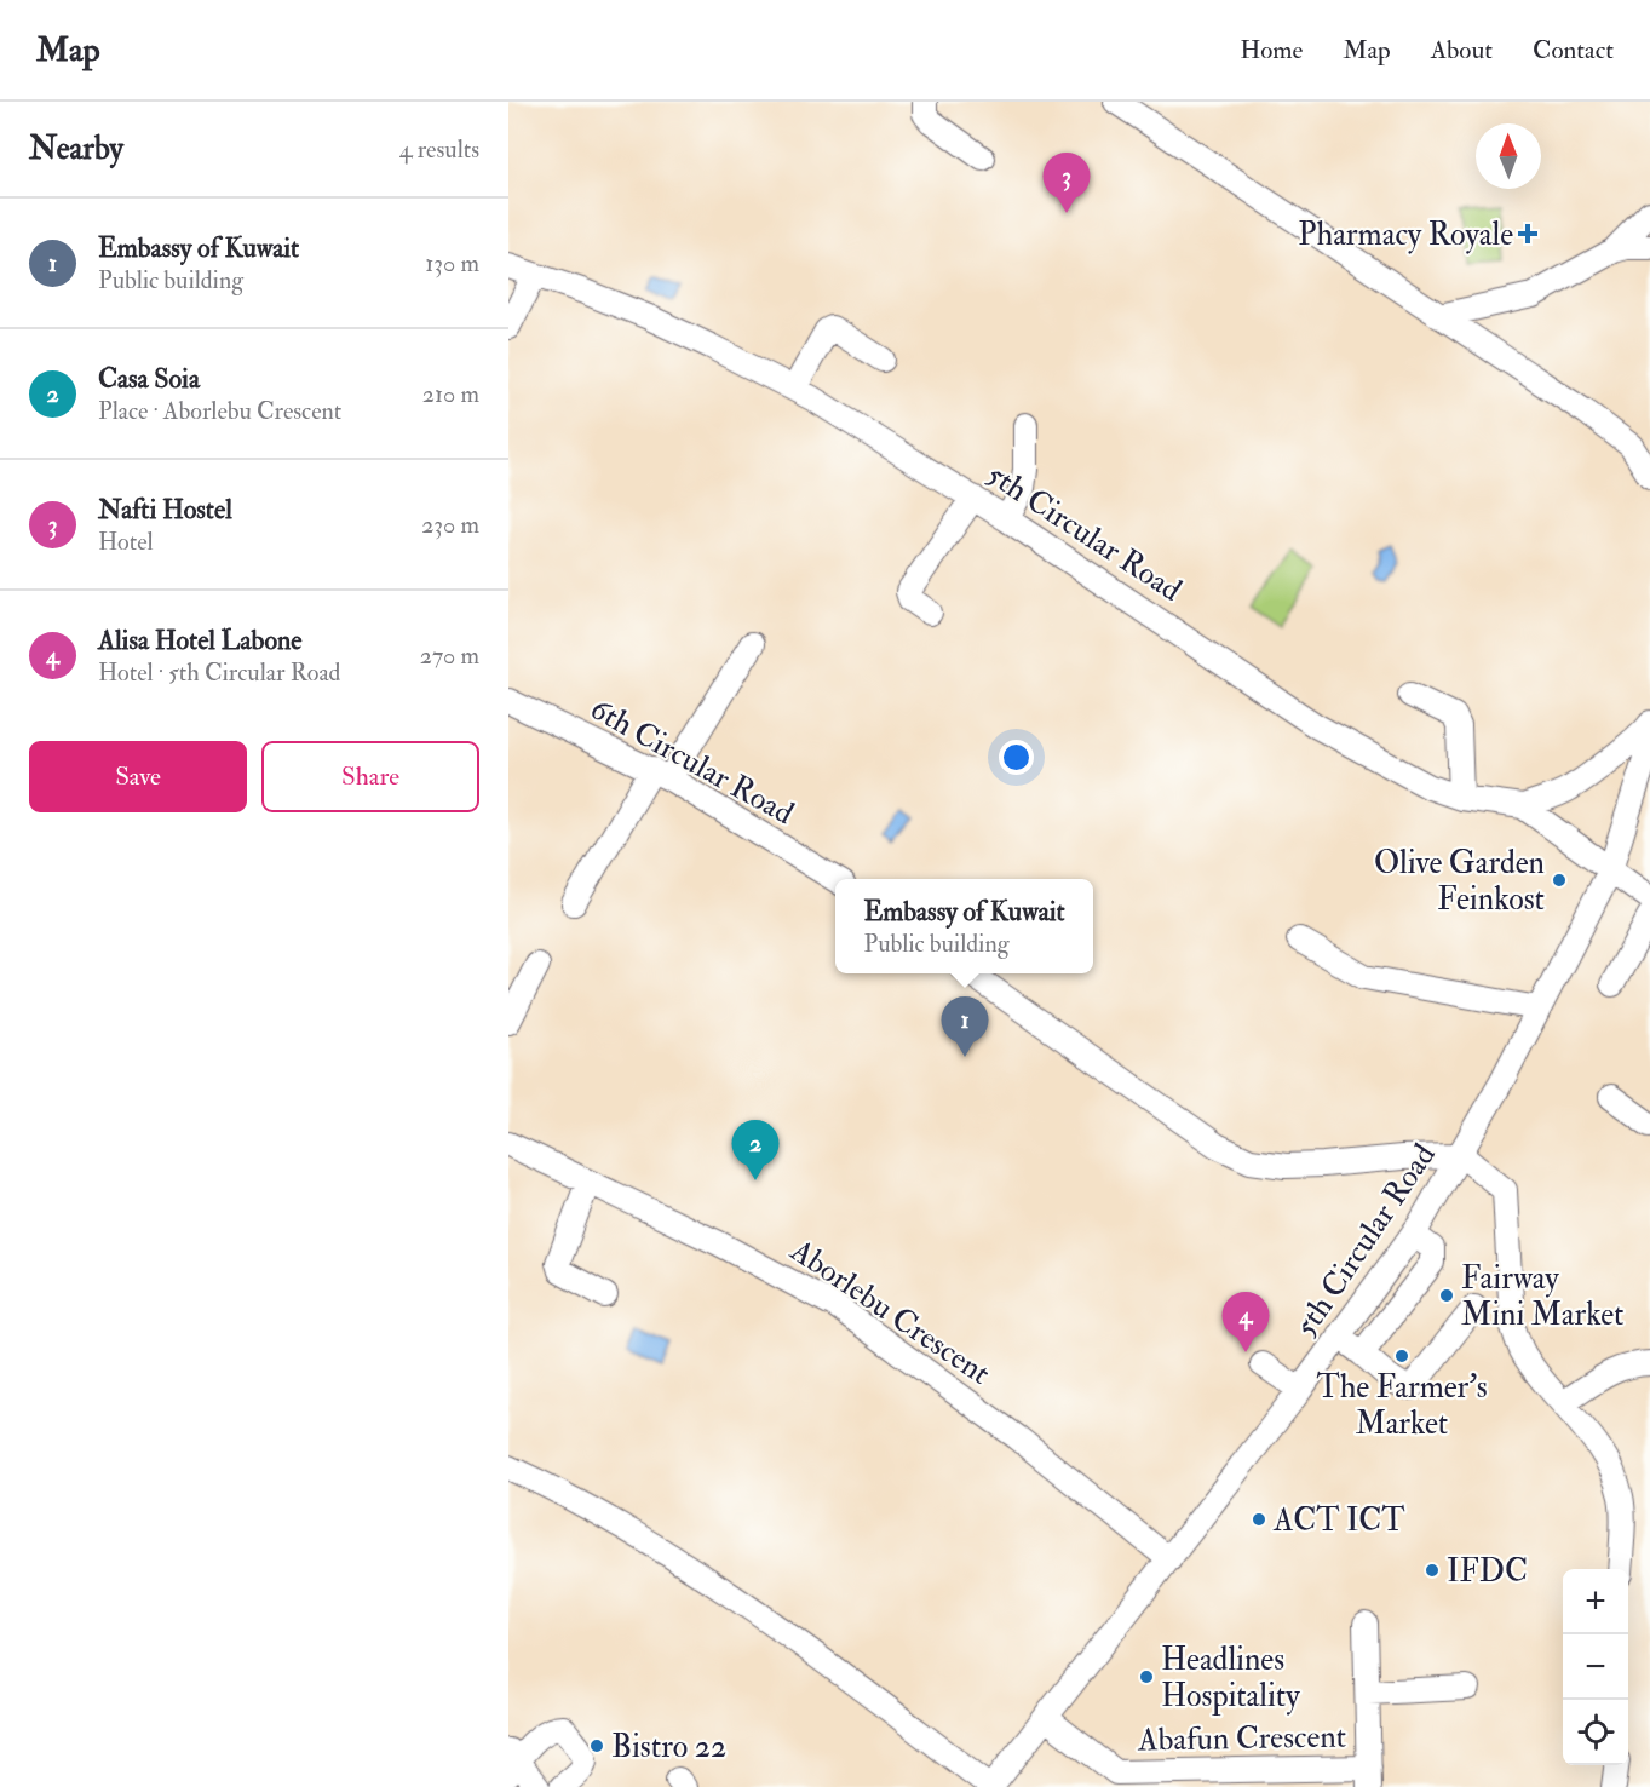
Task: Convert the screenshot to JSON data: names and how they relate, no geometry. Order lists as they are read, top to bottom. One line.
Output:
{"streets":{"street":["5th Circular Road","6th Circular Road","Aborlebu Crescent","Abafun Crescent"]},"crossings":[["5th Circular Road","Aborlebu Crescent"],["5th Circular Road","Abafun Crescent"]],"places":{"health":["Pharmacy Royale"],"other":["Olive Garden Feinkost","Fairway Mini Market","The Farmer's Market","ACT ICT","IFDC","Headlines Hospitality","Bistro 22"]},"north":"top","page":{"header":"Map","nav":["Home","Map","About","Contact"],"heading":["Nearby","4 results"],"pins":["3","1","2","4"],"list":[{"mark":"1","name":"Embassy of Kuwait","note":"Public building","value":"130 m"},{"mark":"2","name":"Casa Soia","note":"Place · Aborlebu Crescent","value":"210 m"},{"mark":"3","name":"Nafti Hostel","note":"Hotel","value":"230 m"},{"mark":"4","name":"Alisa Hotel Labone","note":"Hotel · 5th Circular Road","value":"270 m"}],"buttons":["Save","Share"],"popup":["Embassy of Kuwait","Public building"],"map_buttons":["+","−"]}}
